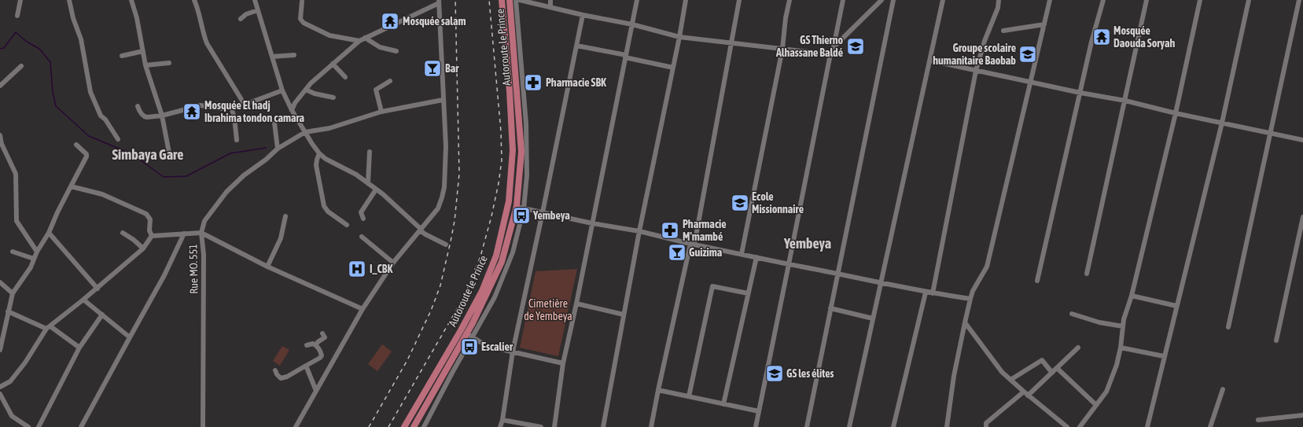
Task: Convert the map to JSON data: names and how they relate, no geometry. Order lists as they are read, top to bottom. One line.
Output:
{"streets":{"main road":["Autoroute le Prince"],"street":["Rue MO. 551"]},"districts":["Simbaya Gare","Yembeya"],"parks":["Cimetière de Yembeya"],"places":{"temple":["Mosquée salam","Mosquée Daouda Soryah","Mosquée El hadj Ibrahima tondon camara"],"school or university":["GS Thierno Alhassane Baldé","Groupe scolaire humanitaire Baobab","Ecole Missionnaire","GS les élites"],"bar":["Bar","Guizima"],"pharmacy":["Pharmacie SBK","Pharmacie M'mambé"],"bus stop":["Yembeya","Escalier"],"hospital":["I_CBK"]}}
